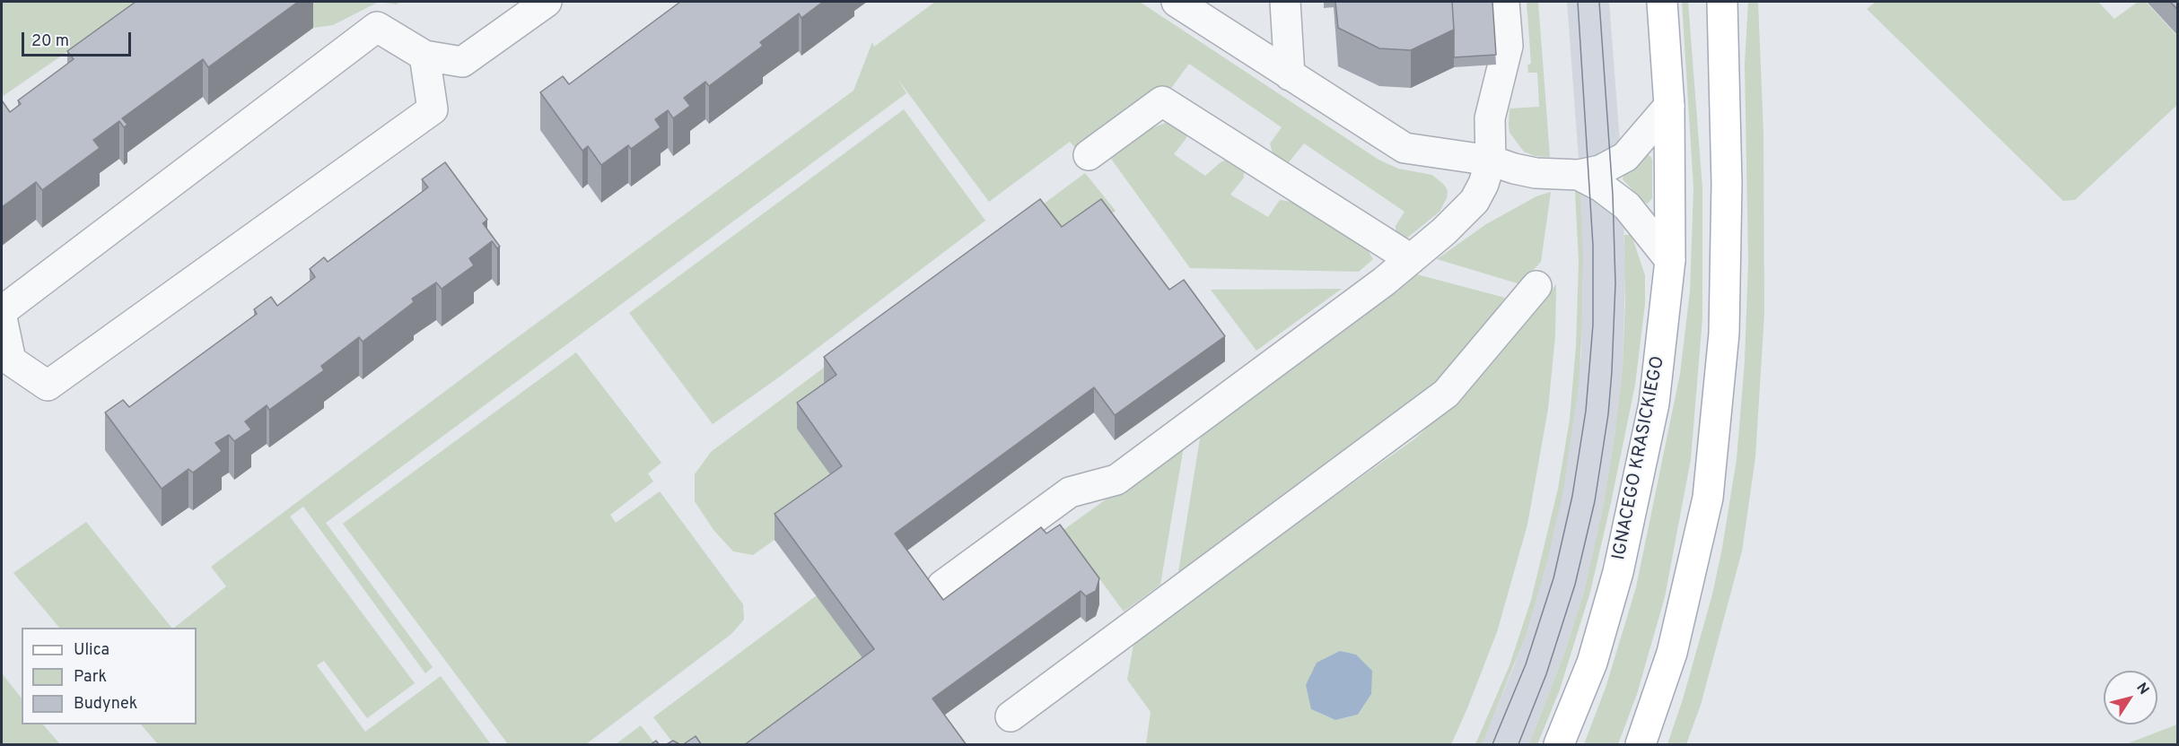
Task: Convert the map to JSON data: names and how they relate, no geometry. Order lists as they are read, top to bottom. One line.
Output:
{"streets":{"main road":["IGNACEGO KRASICKIEGO"]},"legend":["Ulica","Park","Budynek"],"scale_bar":"20 m","north":"top right"}
